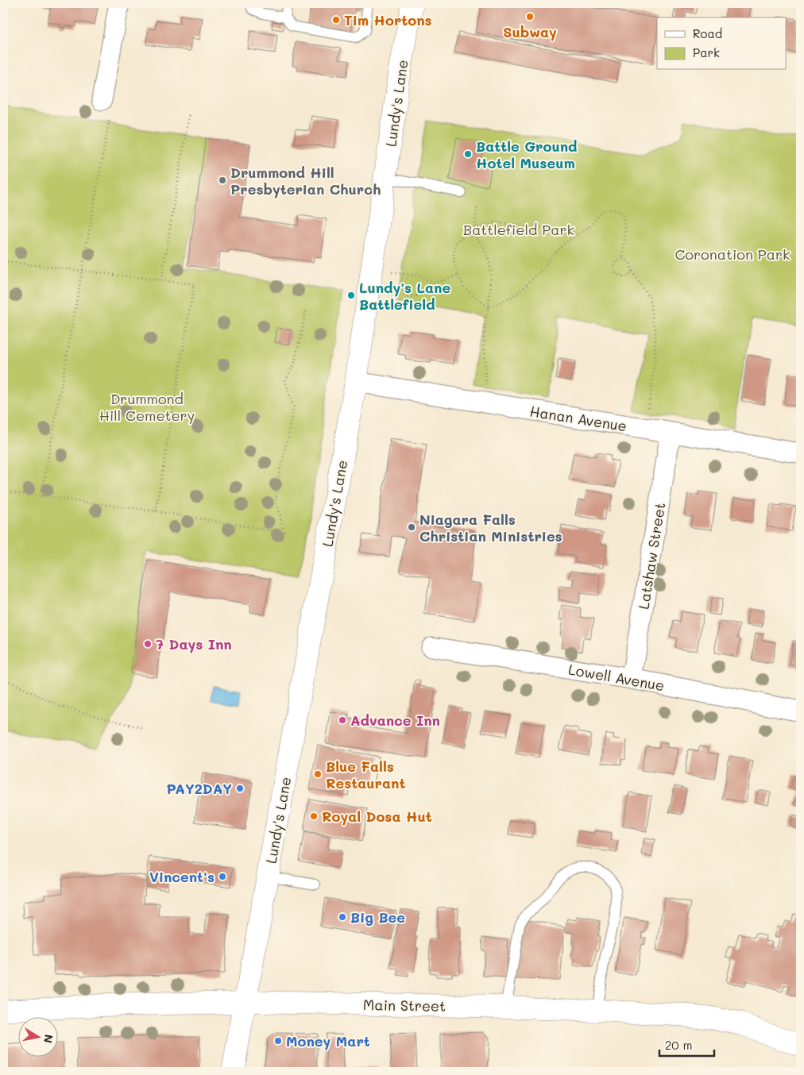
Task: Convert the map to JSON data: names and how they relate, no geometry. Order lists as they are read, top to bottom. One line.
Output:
{"streets":{"main road":["Lundy's Lane","Main Street"],"street":["Hanan Avenue","Latshaw Street","Lowell Avenue"]},"crossings":[["Lundy's Lane","Hanan Avenue"],["Lundy's Lane","Main Street"],["Hanan Avenue","Latshaw Street"],["Latshaw Street","Lowell Avenue"]],"parks":["Battlefield Park","Coronation Park","Drummond Hill Cemetery"],"places":["Subway","Tim Hortons","Battle Ground Hotel Museum","Drummond Hill Presbyterian Church","Lundy's Lane Battlefield","Niagara Falls Christian Ministries","7 Days Inn","Advance Inn","Blue Falls Restaurant","PAY2DAY","Royal Dosa Hut","Vincent's","Big Bee","Money Mart"],"legend":["Road","Park"],"scale_bar":"20 m","north":"right"}
